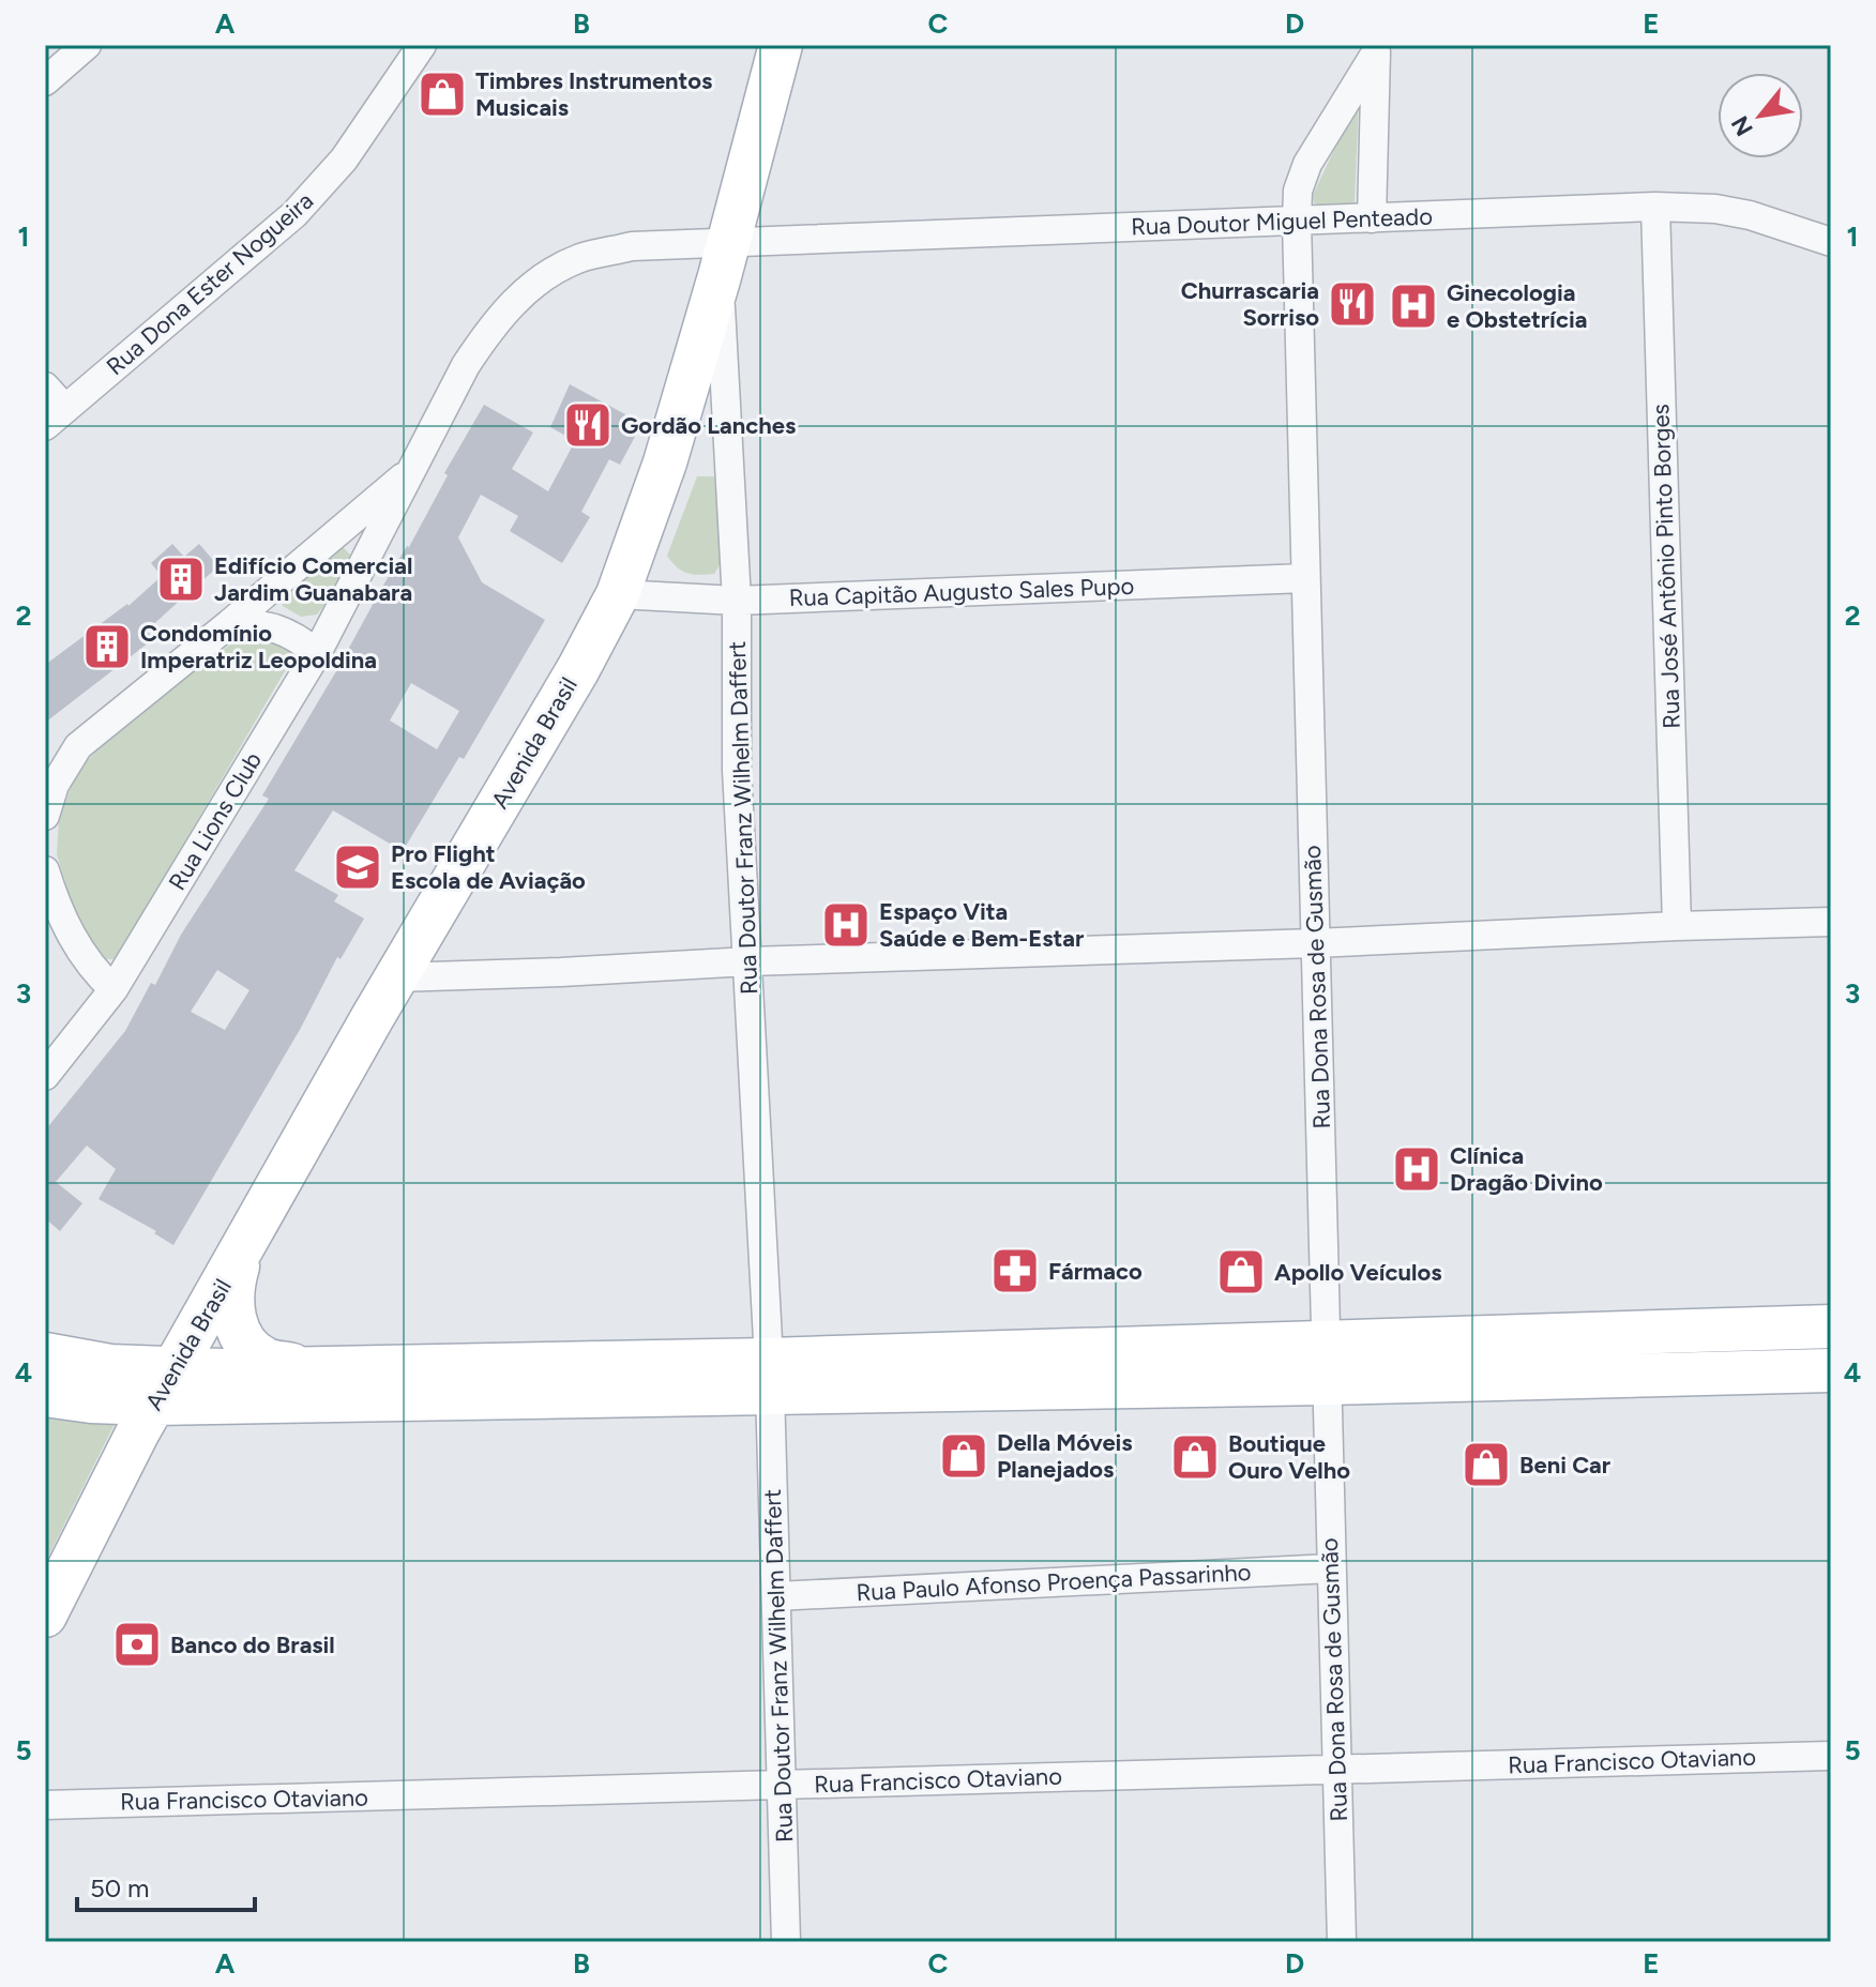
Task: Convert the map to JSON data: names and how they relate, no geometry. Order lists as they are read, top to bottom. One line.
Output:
{"streets":{"main road":["Avenida Brasil"],"street":["Rua Doutor Miguel Penteado","Rua Dona Ester Nogueira","Rua José Antônio Pinto Borges","Rua Capitão Augusto Sales Pupo","Rua Doutor Franz Wilhelm Daffert","Rua Lions Club","Rua Dona Rosa de Gusmão","Rua Paulo Afonso Proença Passarinho","Rua Francisco Otaviano"]},"crossings":[["Rua Doutor Miguel Penteado","Rua José Antônio Pinto Borges"],["Rua Doutor Miguel Penteado","Avenida Brasil"],["Rua Doutor Miguel Penteado","Rua Doutor Franz Wilhelm Daffert"],["Rua Doutor Miguel Penteado","Rua Lions Club"],["Rua Doutor Miguel Penteado","Rua Dona Rosa de Gusmão"],["Rua Capitão Augusto Sales Pupo","Avenida Brasil"],["Rua Capitão Augusto Sales Pupo","Rua Doutor Franz Wilhelm Daffert"],["Rua Capitão Augusto Sales Pupo","Rua Dona Rosa de Gusmão"],["Avenida Brasil","Rua Doutor Franz Wilhelm Daffert"],["Avenida Brasil","Rua Lions Club"],["Rua Doutor Franz Wilhelm Daffert","Rua Lions Club"],["Rua Doutor Franz Wilhelm Daffert","Rua Paulo Afonso Proença Passarinho"],["Rua Doutor Franz Wilhelm Daffert","Rua Francisco Otaviano"],["Rua Dona Rosa de Gusmão","Rua Paulo Afonso Proença Passarinho"],["Rua Dona Rosa de Gusmão","Rua Francisco Otaviano"]],"places":{"shop":["Timbres Instrumentos Musicais","Apollo Veículos","Della Móveis Planejados","Boutique Ouro Velho","Beni Car"],"restaurant":["Churrascaria Sorriso","Gordão Lanches"],"hospital":["Ginecologia e Obstetrícia","Espaço Vita Saúde e Bem-Estar","Clínica Dragão Divino"],"building":["Edifício Comercial Jardim Guanabara","Condomínio Imperatriz Leopoldina"],"school or university":["Pro Flight Escola de Aviação"],"pharmacy":["Fármaco"],"bank":["Banco do Brasil"]},"scale_bar":"50 m","north":"bottom left","grid":{"columns":["A","B","C","D","E"],"rows":["1","2","3","4","5"]}}
